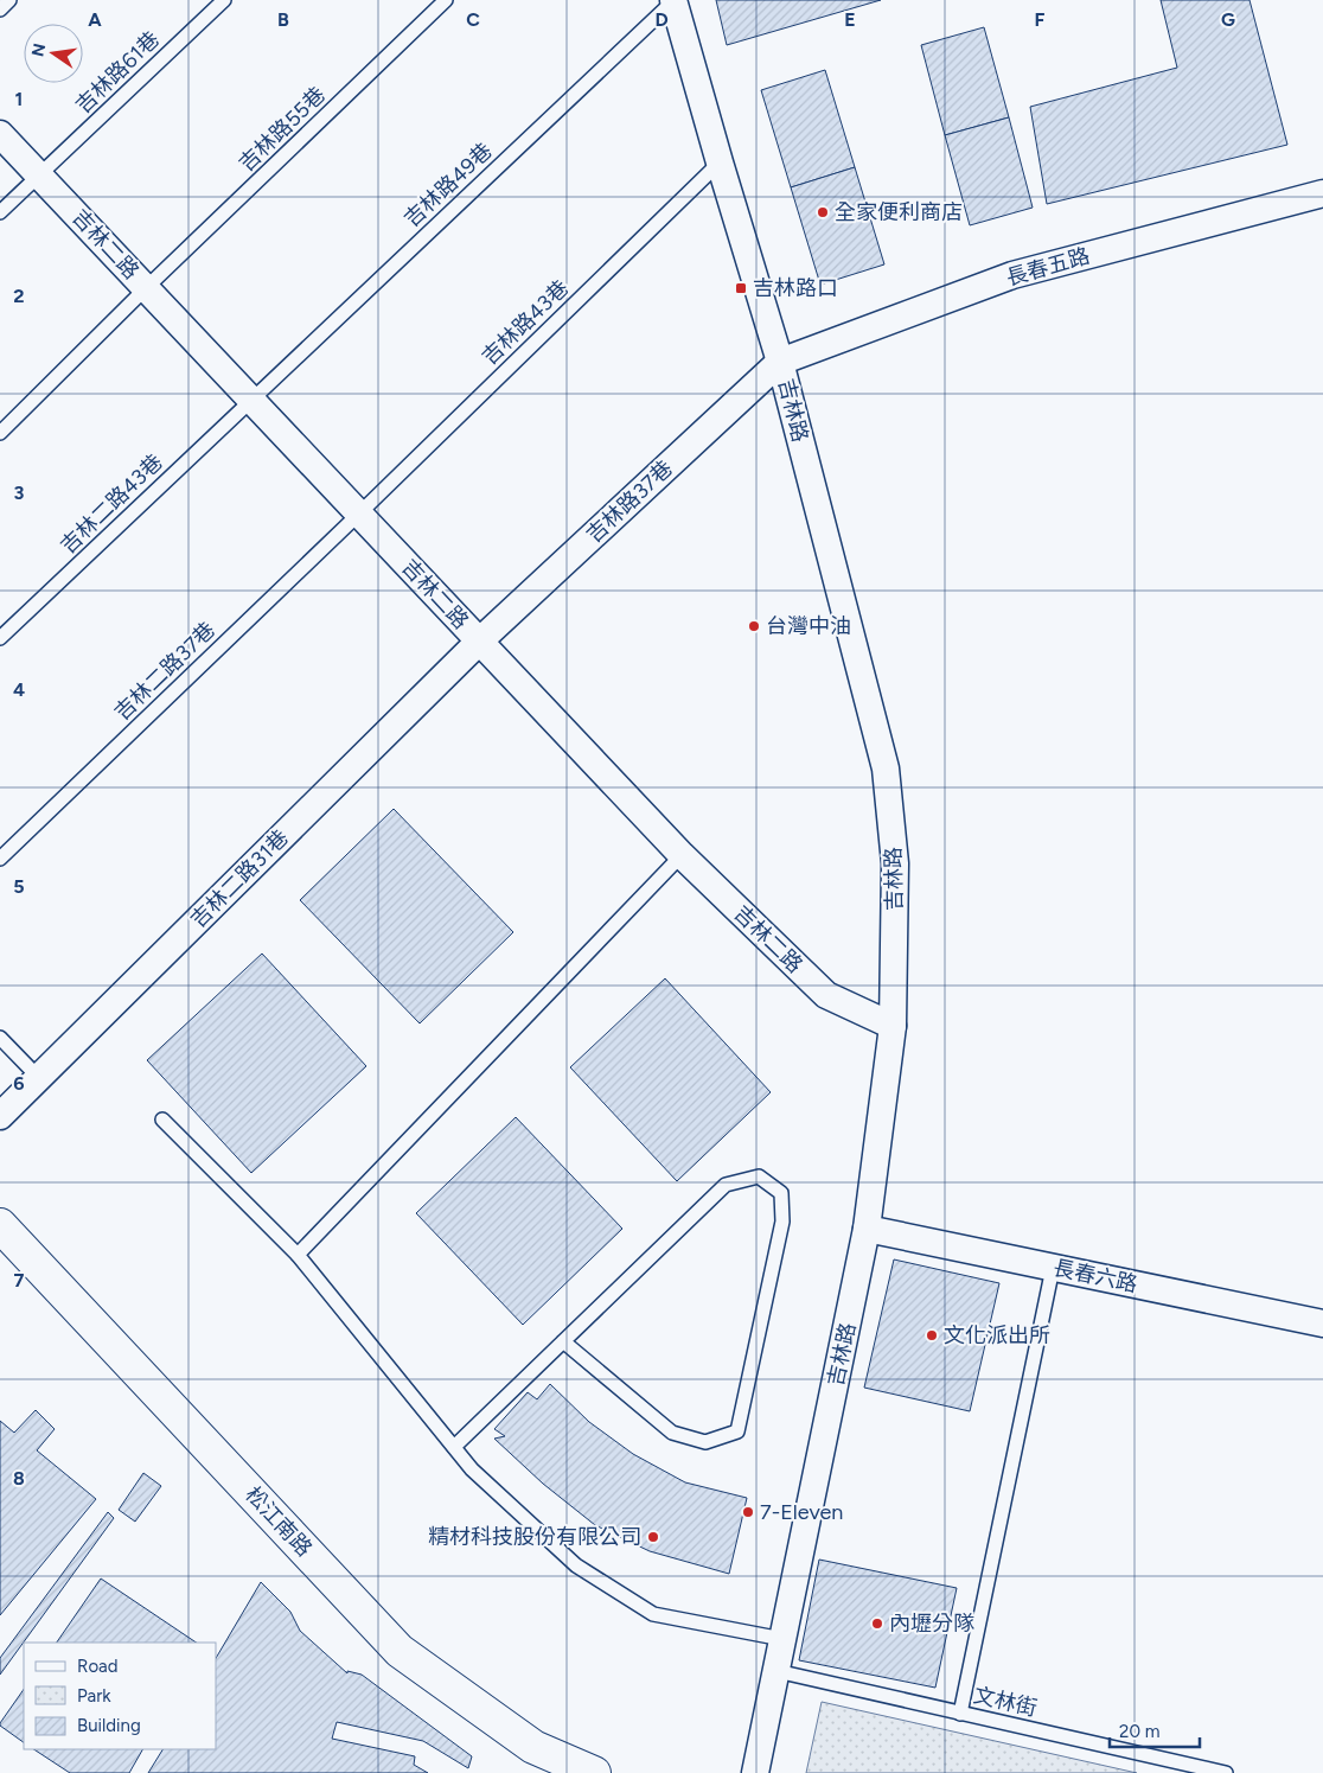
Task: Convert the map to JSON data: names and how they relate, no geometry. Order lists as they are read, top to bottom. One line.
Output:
{"streets":{"street":["吉林二路","長春五路","吉林路","吉林路37巷","吉林二路31巷","長春六路","松江南路"],"lane":["吉林路61巷","吉林路55巷","吉林路49巷","吉林路43巷","吉林二路43巷","吉林二路37巷","文林街"]},"crossings":[["吉林路61巷","吉林二路"],["吉林路55巷","吉林二路"],["吉林路49巷","吉林二路"],["吉林路49巷","吉林路"],["吉林路49巷","吉林二路43巷"],["吉林二路","吉林路43巷"],["吉林二路","吉林路"],["吉林二路","吉林路37巷"],["吉林二路","吉林二路43巷"],["吉林二路","吉林二路37巷"],["吉林二路","吉林二路31巷"],["長春五路","吉林路"],["長春五路","吉林路37巷"],["吉林路43巷","吉林路"],["吉林路43巷","吉林二路37巷"],["吉林路","吉林路37巷"],["吉林路","長春六路"],["吉林路","文林街"],["吉林路37巷","吉林二路31巷"]],"places":{"other":["全家便利商店","台灣中油","文化派出所","7-Eleven","精材科技股份有限公司","內壢分隊"],"transit":["吉林路口"]},"legend":["Road","Park","Building"],"scale_bar":"20 m","north":"left","grid":{"columns":["A","B","C","D","E","F","G"],"rows":["1","2","3","4","5","6","7","8"]}}
